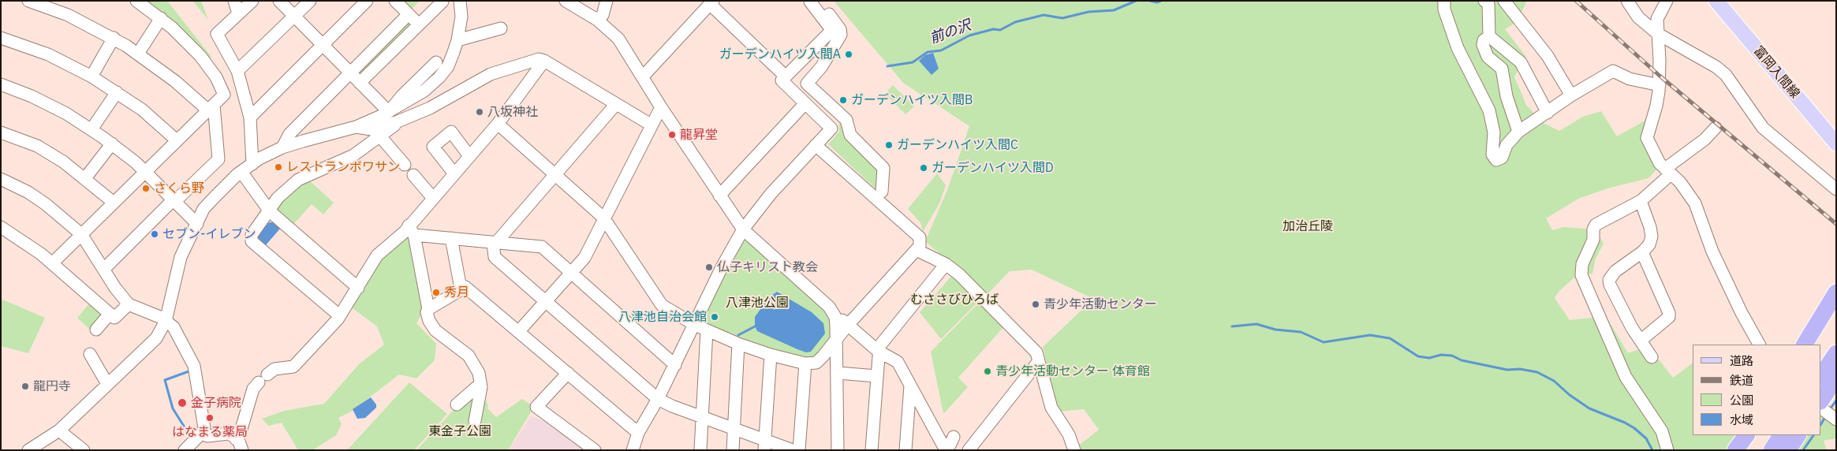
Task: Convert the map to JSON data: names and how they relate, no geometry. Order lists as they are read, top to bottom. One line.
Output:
{"streets":{"main road":["富岡入間線"]},"water":["前の沢"],"parks":["加治丘陵","むささびひろば","八津池公園","東金子公園"],"places":["ガーデンハイツ入間A","ガーデンハイツ入間B","八坂神社","龍昇堂","ガーデンハイツ入間C","レストランボワサン","ガーデンハイツ入間D","さくら野","セブン-イレブン","仏子キリスト教会","秀月","青少年活動センター","八津池自治会館","青少年活動センター 体育館","龍円寺","金子病院","はなまる薬局"],"legend":["道路","鉄道","公園","水域"]}
